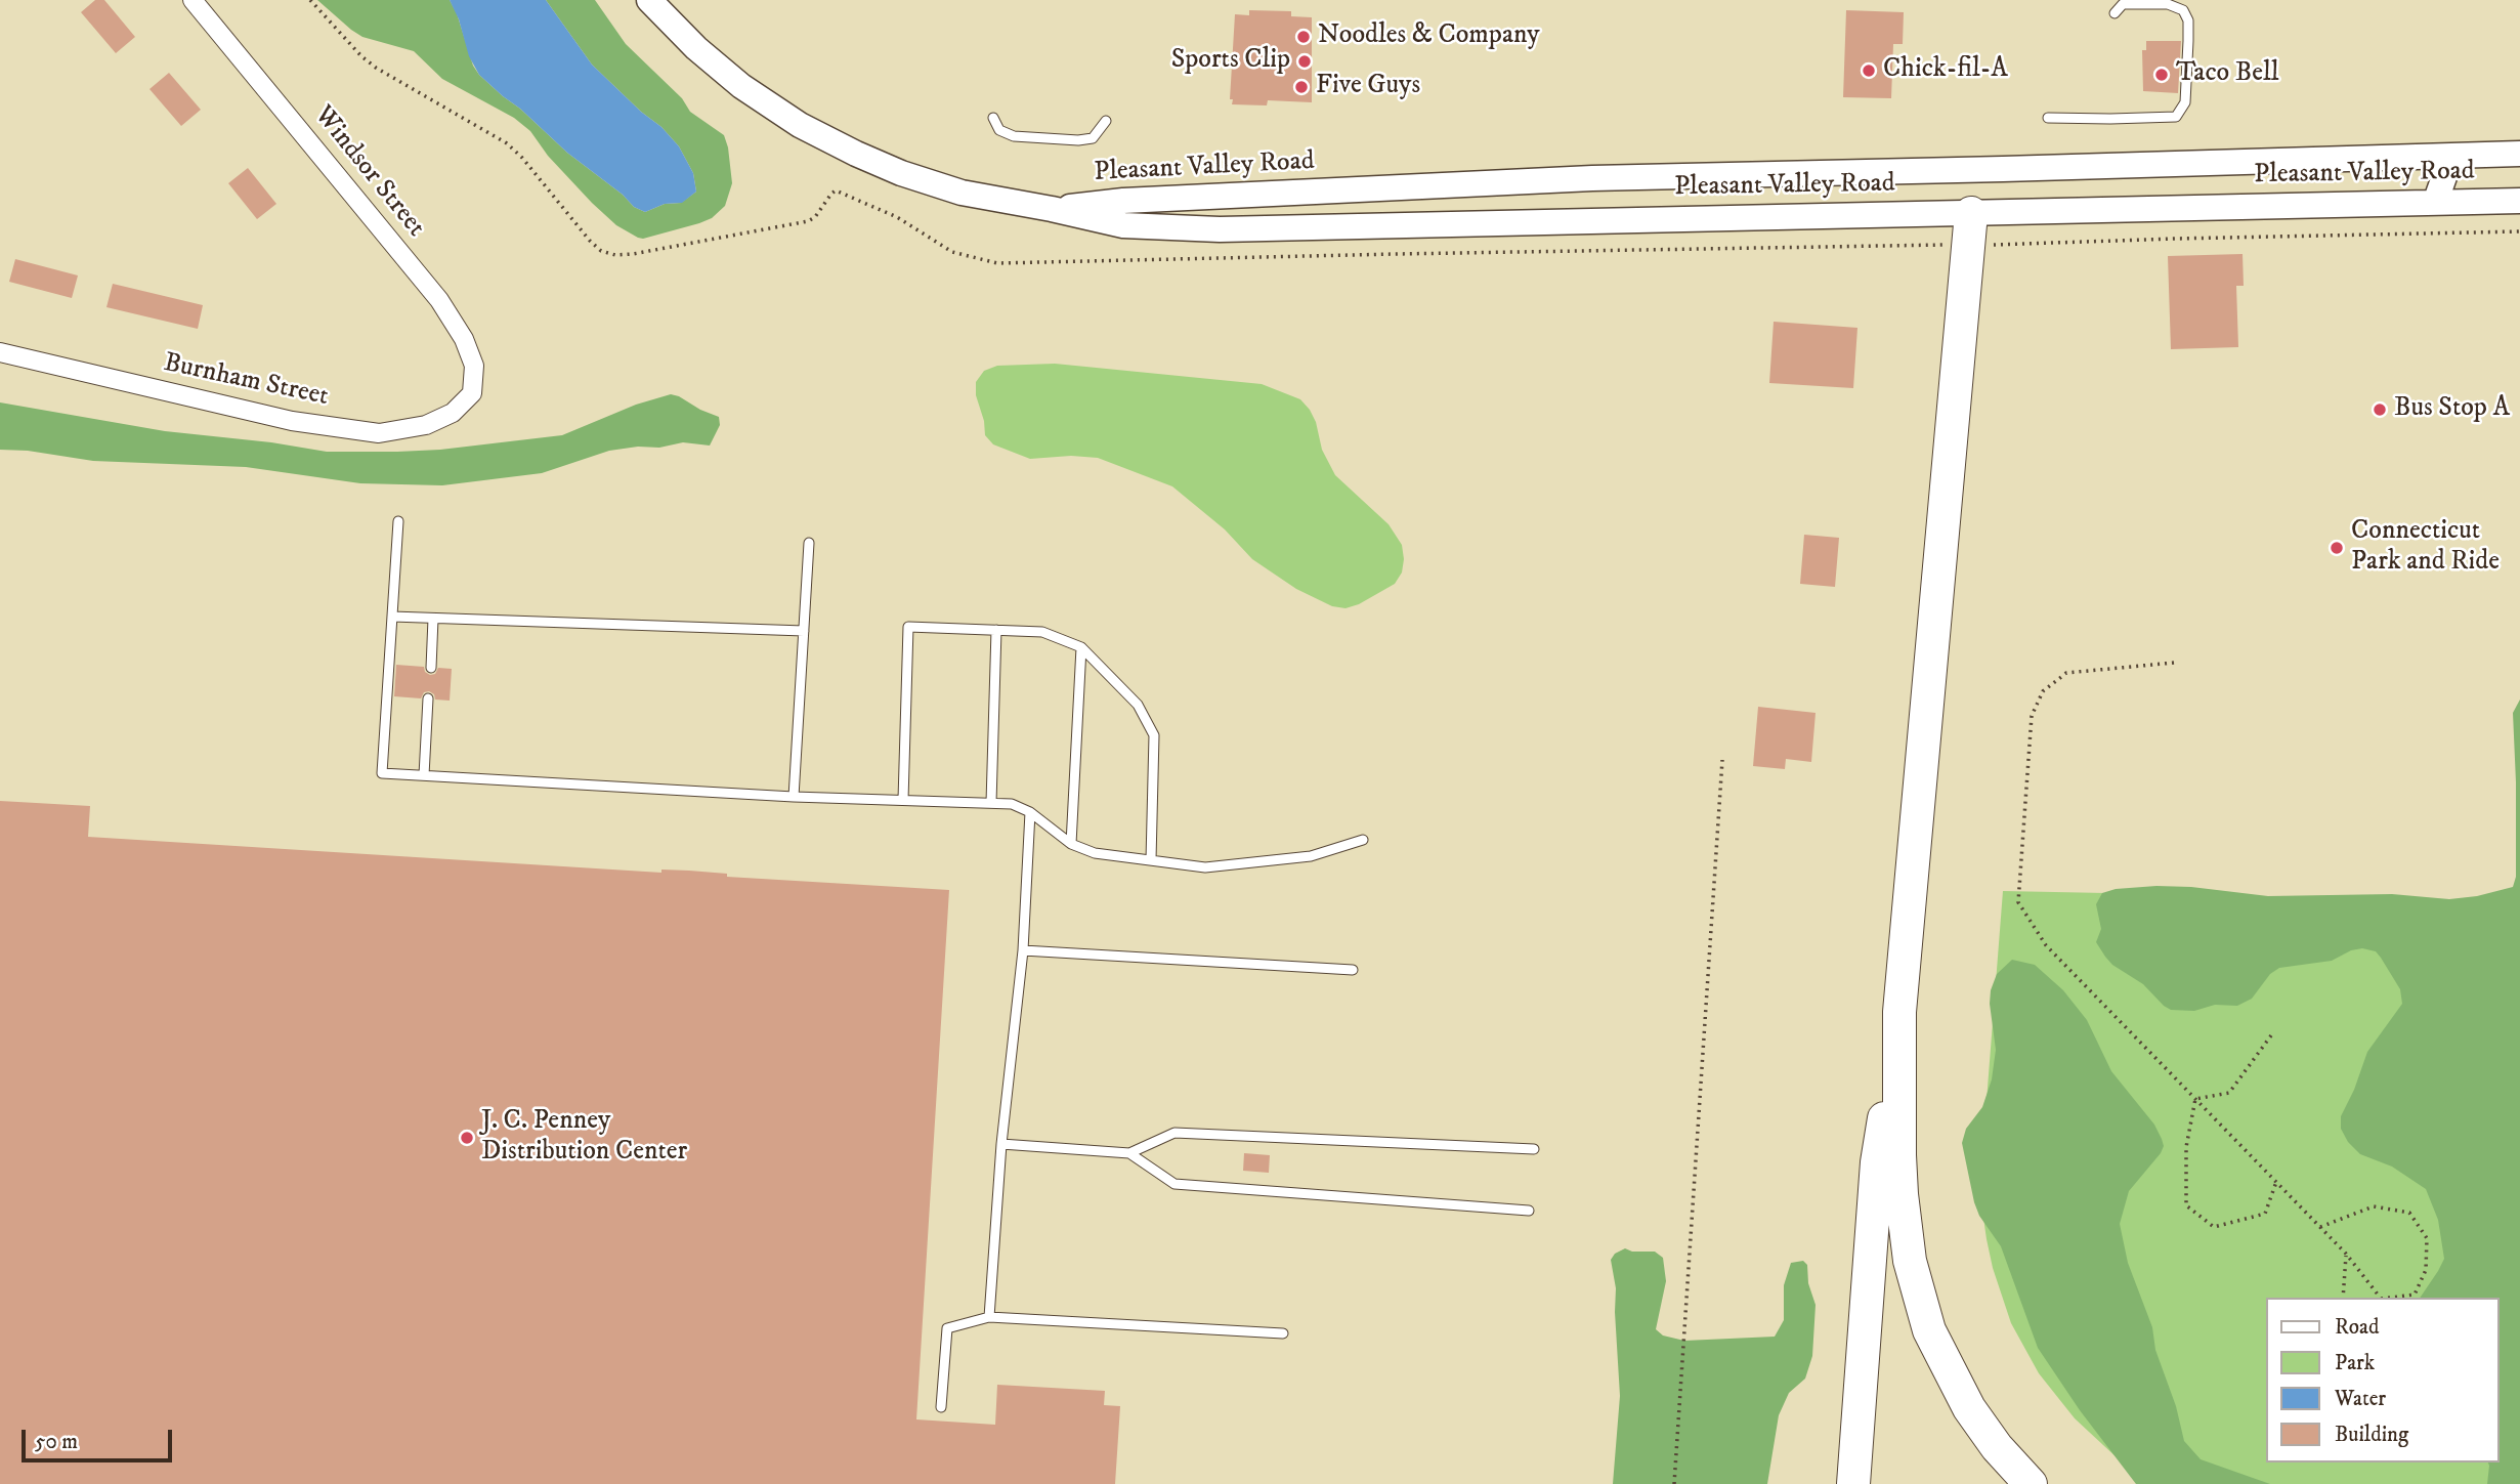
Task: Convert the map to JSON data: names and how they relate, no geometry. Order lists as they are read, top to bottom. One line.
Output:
{"streets":{"main road":["Pleasant Valley Road"],"street":["Windsor Street","Burnham Street"]},"crossings":[["Windsor Street","Burnham Street"]],"places":["Noodles & Company","Sports Clip","Chick-fil-A","Taco Bell","Five Guys","Bus Stop A","Connecticut Park and Ride","J. C. Penney Distribution Center"],"legend":["Road","Park","Water","Building"],"scale_bar":"50 m"}
